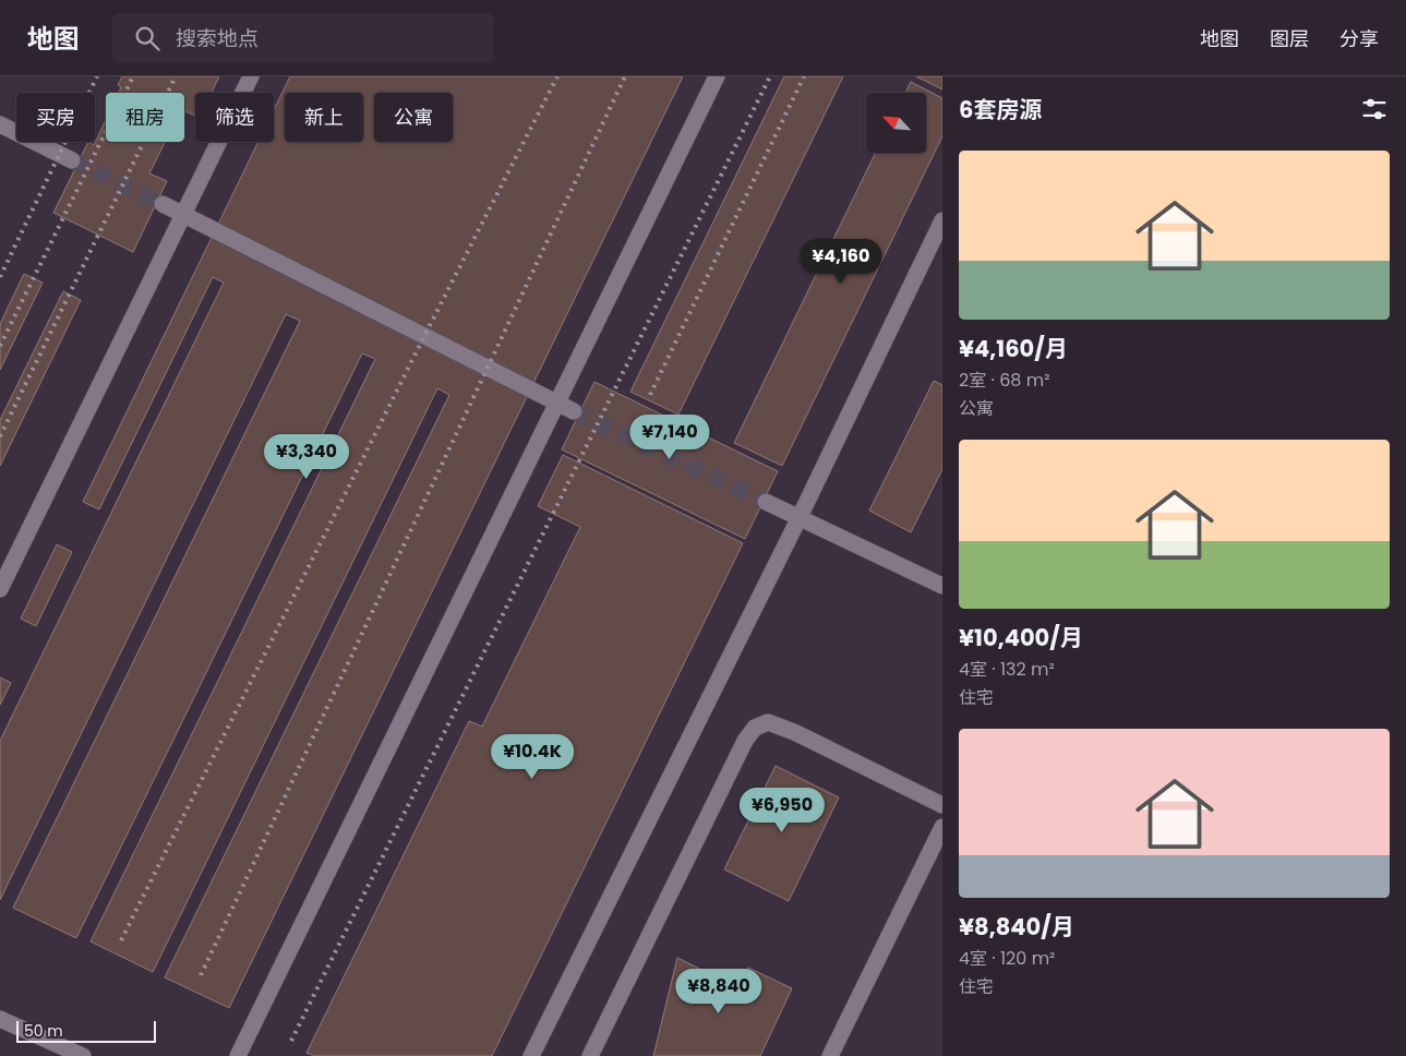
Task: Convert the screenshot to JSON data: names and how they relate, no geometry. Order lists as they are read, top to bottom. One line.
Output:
{"scale_bar":"50 m","north":"top left","page":{"header":"地图","search":"搜索地点","nav":["地图","图层","分享"],"heading":"6套房源","chip":["买房","租房","筛选","新上","公寓"],"list":[{"name":"¥4,160/月","note":"2室 · 68 m² · 公寓"},{"name":"¥10,400/月","note":"4室 · 132 m² · 住宅"},{"name":"¥8,840/月","note":"4室 · 120 m² · 住宅"}],"price":["¥4,160","¥7,140","¥3,340","¥10.4K","¥6,950","¥8,840"],"scale":"50 m"}}
